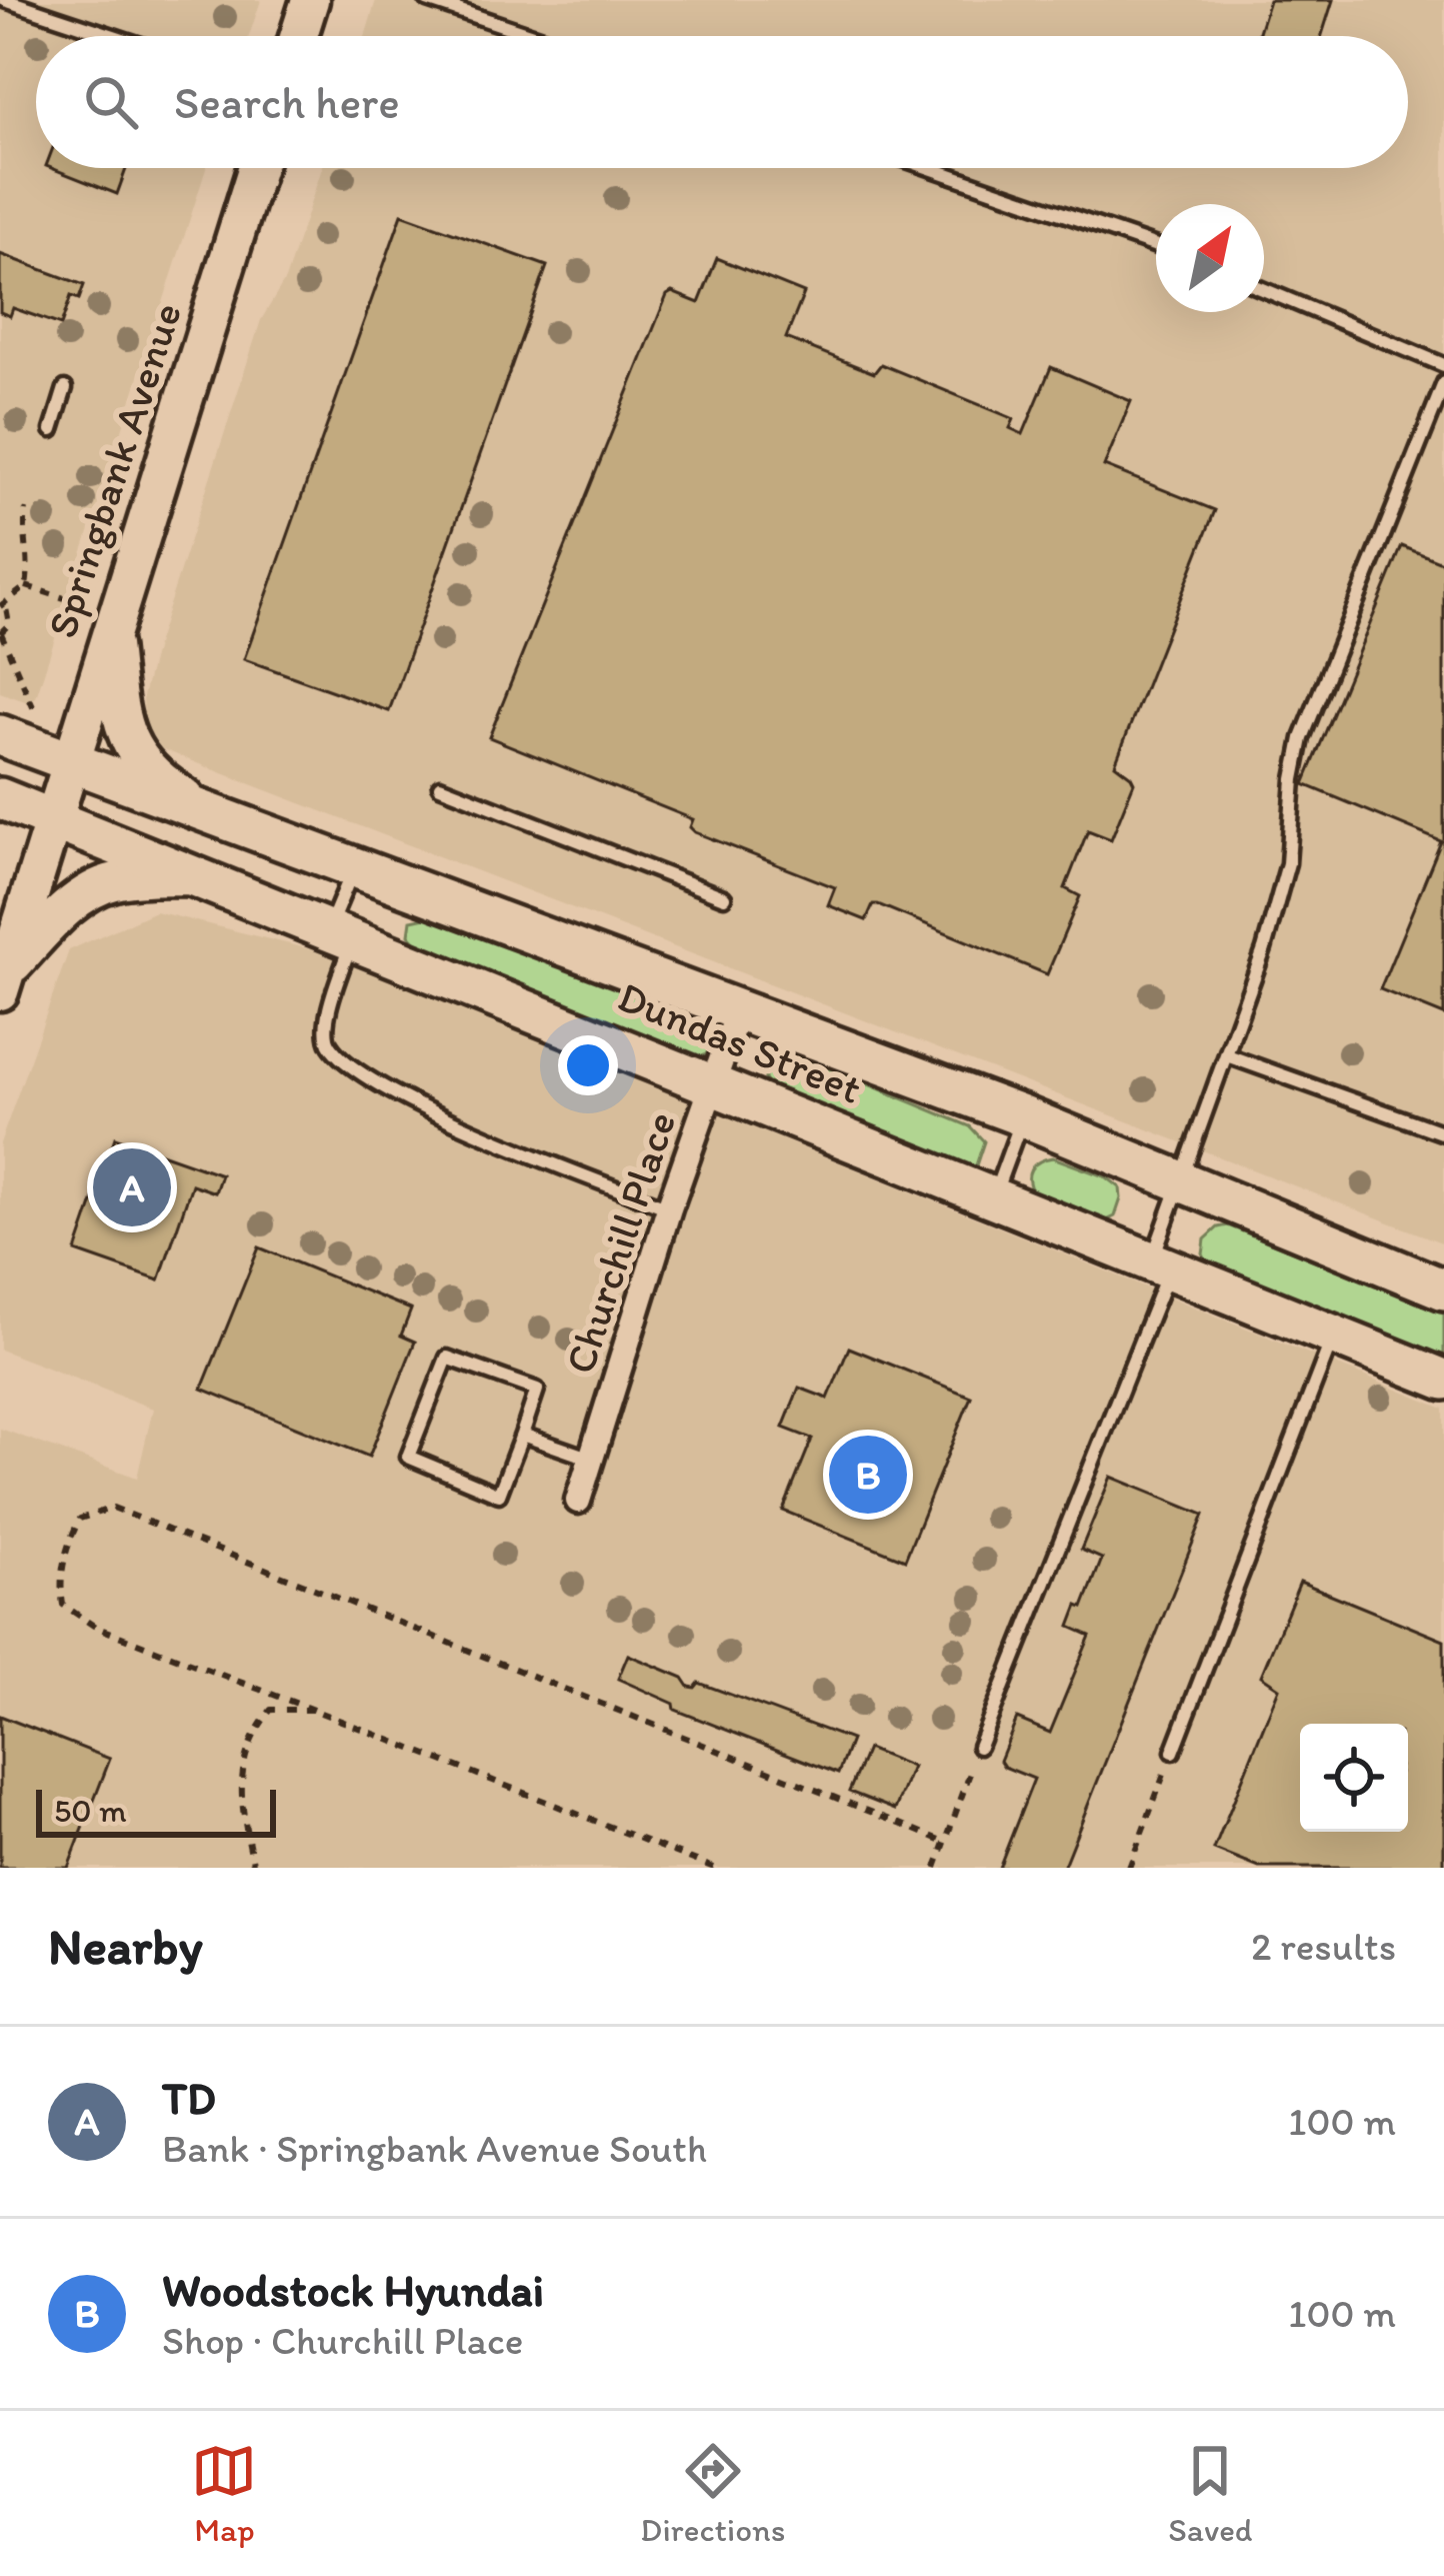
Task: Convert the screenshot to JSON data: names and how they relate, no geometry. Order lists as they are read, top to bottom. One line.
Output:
{"streets":{"main road":["Springbank Avenue","Dundas Street"],"street":["Churchill Place"]},"crossings":[["Springbank Avenue","Dundas Street"],["Dundas Street","Churchill Place"]],"scale_bar":"50 m","north":"top right","page":{"search":"Search here","pins":["A","B"],"scale":"50 m","heading":["Nearby","2 results"],"list":[{"mark":"A","name":"TD","note":"Bank · Springbank Avenue South","value":"100 m"},{"mark":"B","name":"Woodstock Hyundai","note":"Shop · Churchill Place","value":"100 m"}],"nav":["Map","Directions","Saved"]}}
